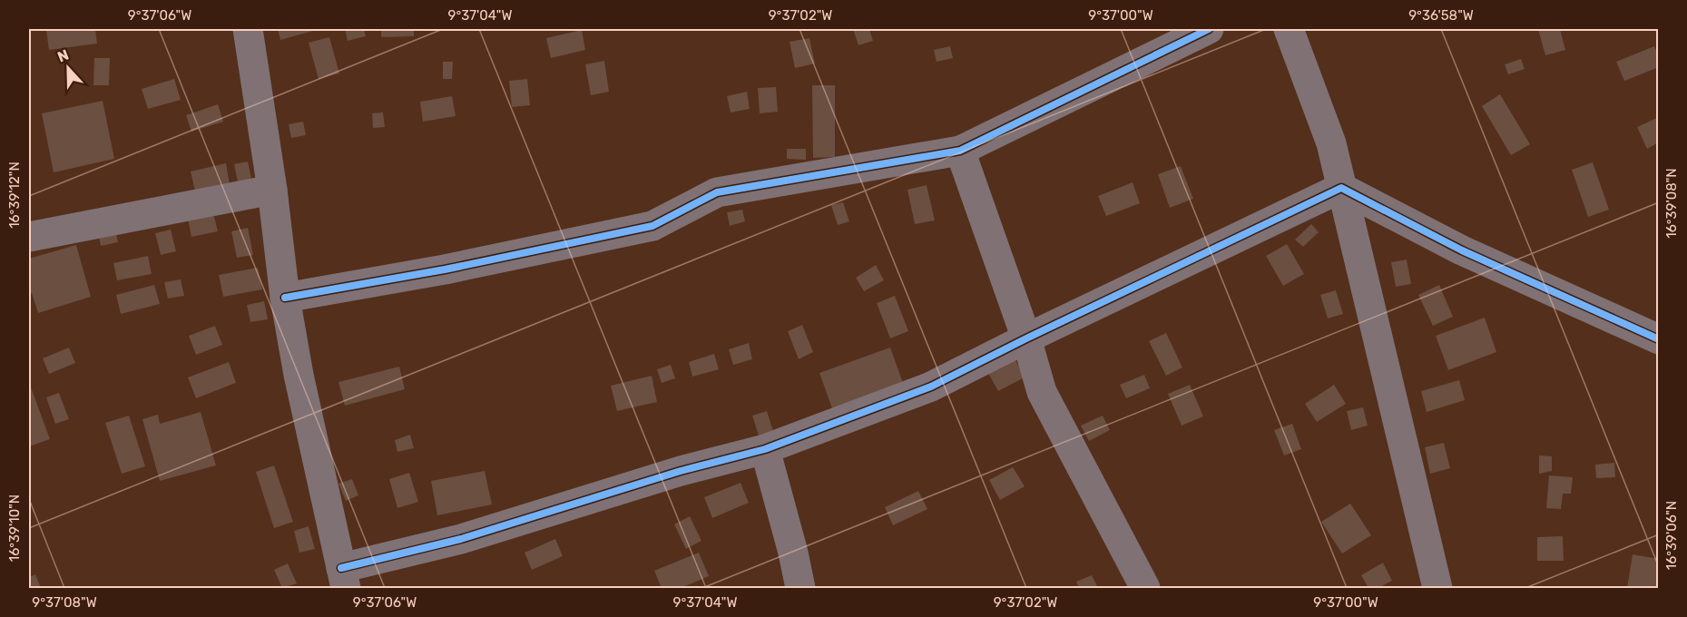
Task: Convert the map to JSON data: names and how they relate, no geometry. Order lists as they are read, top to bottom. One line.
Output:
{"north":"top","coordinates":["9°37'06\"W","9°37'04\"W","9°37'02\"W","9°37'00\"W","9°36'58\"W","16°39'12\"N","16°39'08\"N","16°39'10\"N","16°39'06\"N","9°37'08\"W"]}
